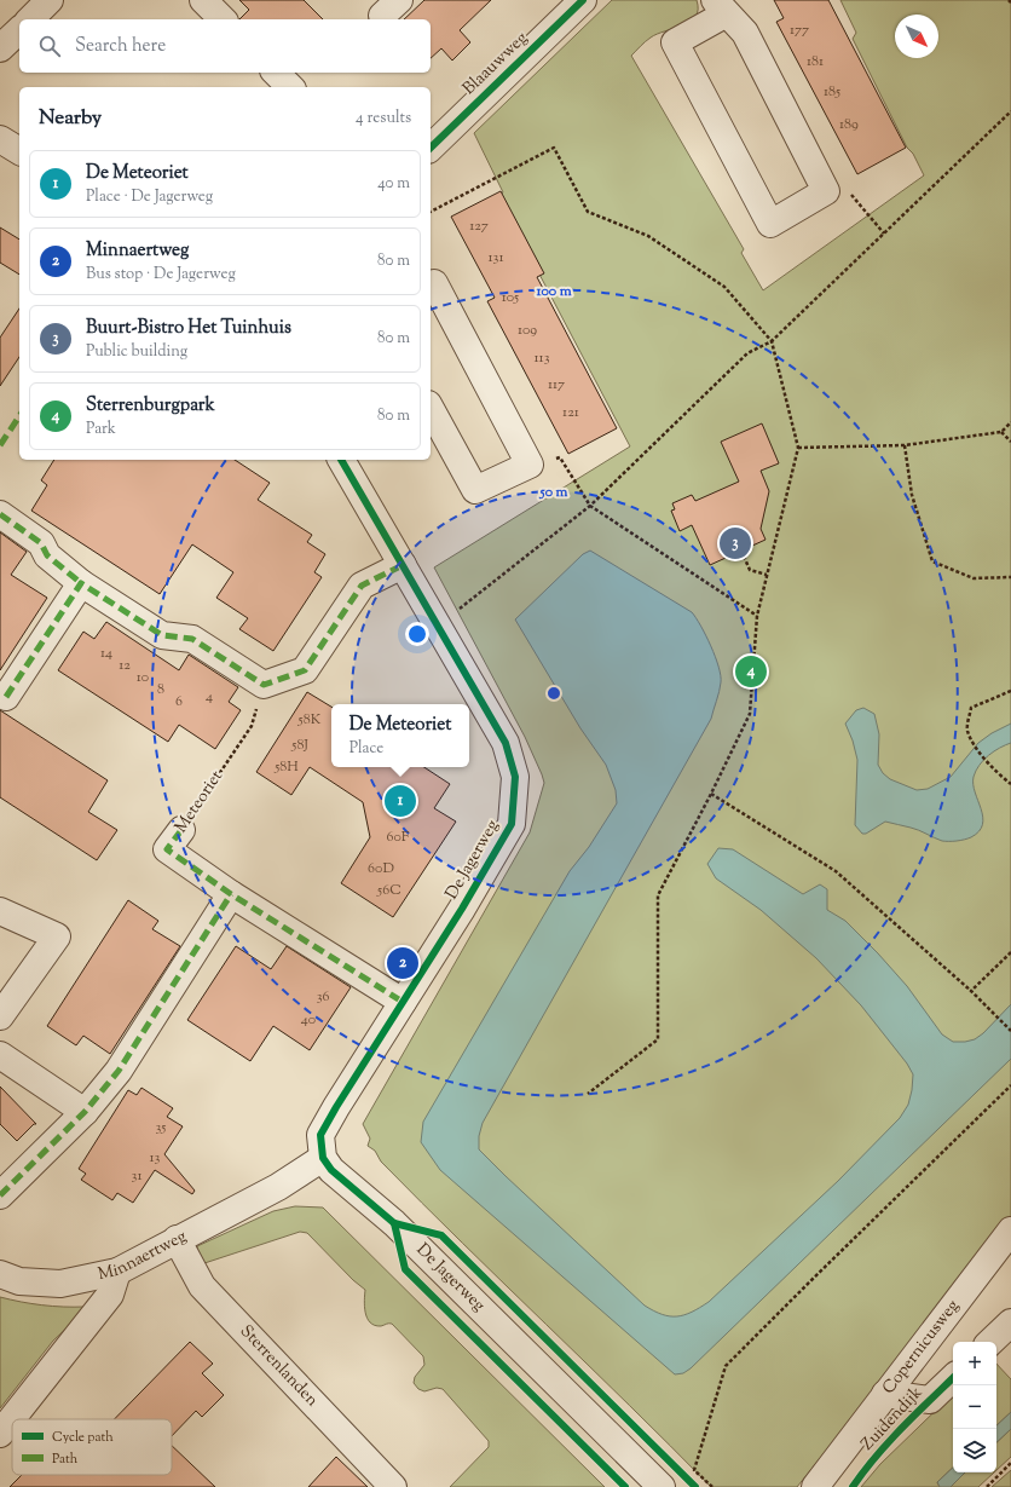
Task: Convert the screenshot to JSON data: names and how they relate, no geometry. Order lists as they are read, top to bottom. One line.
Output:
{"streets":{"street":["Blaauwweg","Meteoriet","De Jagerweg","Minnaertweg","Copernicusweg","Sterrenlanden","Zuidendijk"]},"crossings":[["De Jagerweg","Minnaertweg"],["Minnaertweg","Sterrenlanden"],["Copernicusweg","Zuidendijk"]],"house_numbers":["177","181","185","189","127","131","105","109","113","117","121","14","12","10","8","4","6","58K","58J","58H","60F","60D","56C","36","40","35","13","31"],"legend":["Cycle path","Path"],"north":"bottom right","page":{"search":"Search here","heading":["Nearby","4 results"],"list":[{"mark":"1","name":"De Meteoriet","note":"Place · De Jagerweg","value":"40 m"},{"mark":"2","name":"Minnaertweg","note":"Bus stop · De Jagerweg","value":"80 m"},{"mark":"3","name":"Buurt-Bistro Het Tuinhuis","note":"Public building","value":"80 m"},{"mark":"4","name":"Sterrenburgpark","note":"Park","value":"80 m"}],"pins":["3","4","1","2"],"popup":["De Meteoriet","Place"],"map_buttons":["+","−"]},"rings":["100 m","50 m"]}
